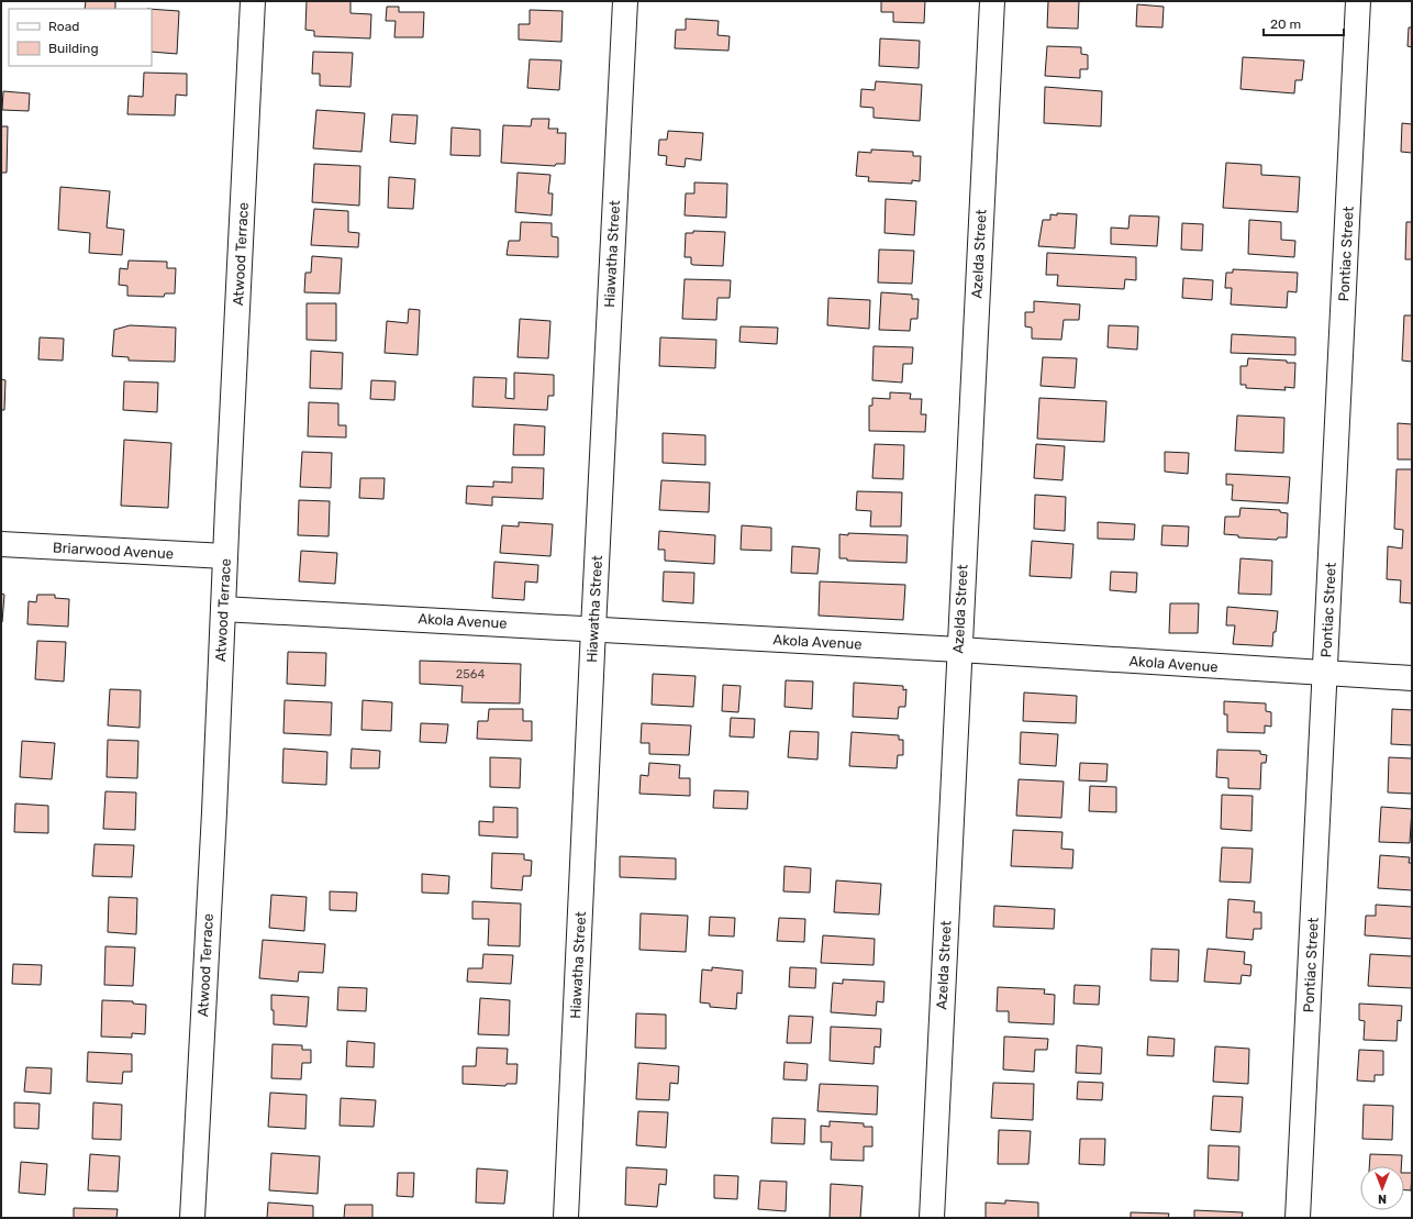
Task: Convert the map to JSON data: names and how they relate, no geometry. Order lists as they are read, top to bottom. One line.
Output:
{"streets":{"street":["Atwood Terrace","Hiawatha Street","Azelda Street","Pontiac Street","Briarwood Avenue","Akola Avenue"]},"crossings":[["Atwood Terrace","Briarwood Avenue"],["Atwood Terrace","Akola Avenue"],["Hiawatha Street","Akola Avenue"],["Azelda Street","Akola Avenue"],["Pontiac Street","Akola Avenue"]],"house_numbers":["2564"],"legend":["Road","Building"],"scale_bar":"20 m","north":"bottom"}
